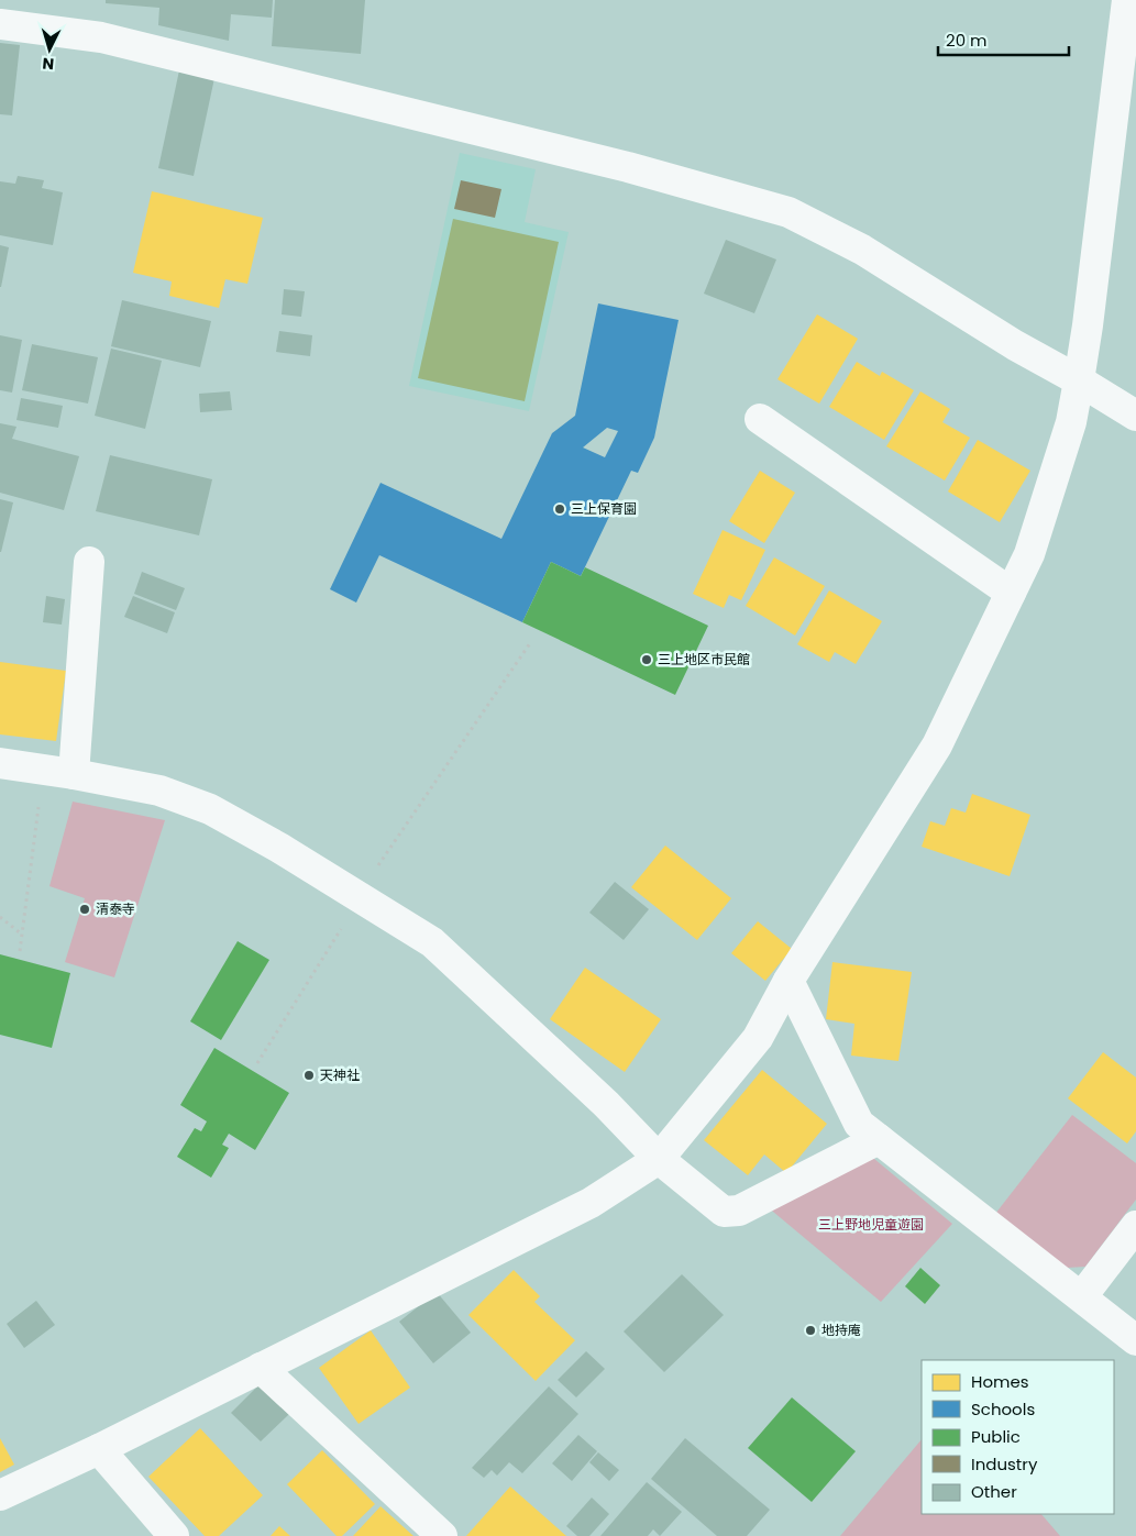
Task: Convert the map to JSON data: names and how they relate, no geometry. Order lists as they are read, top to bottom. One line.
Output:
{"parks":["三上野地児童遊園"],"places":["三上保育園","三上地区市民館","清泰寺","天神社","地持庵"],"legend":["Homes","Schools","Public","Industry","Other"],"scale_bar":"20 m","north":"bottom"}
